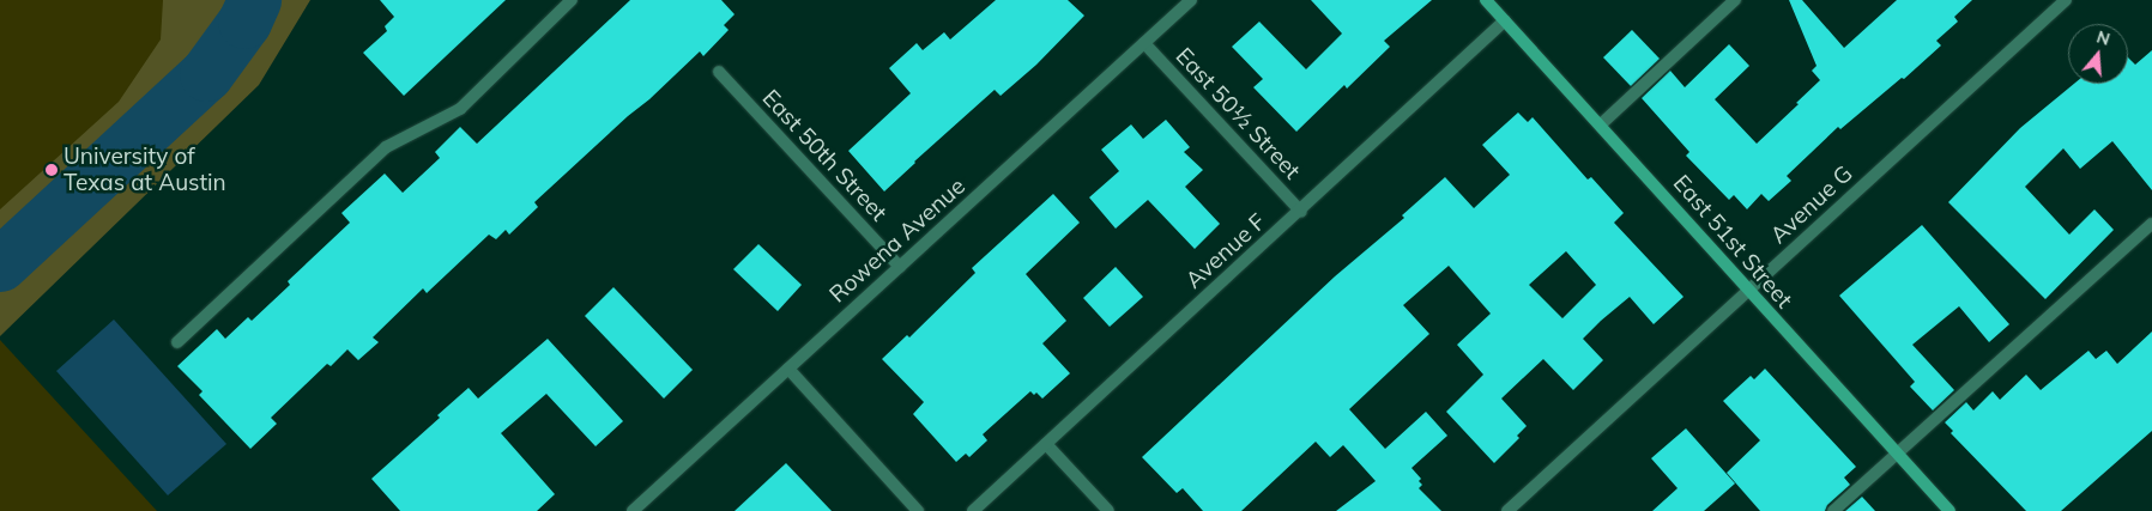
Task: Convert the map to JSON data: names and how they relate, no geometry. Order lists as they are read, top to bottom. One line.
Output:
{"streets":{"main road":["East 51st Street"],"street":["East 50½ Street","East 50th Street","Avenue G","Rowena Avenue","Avenue F"]},"crossings":[["East 50½ Street","Rowena Avenue"],["East 50½ Street","Avenue F"],["East 50th Street","Rowena Avenue"],["Avenue G","East 51st Street"],["East 51st Street","Avenue F"]],"places":["University of Texas at Austin"],"north":"top"}
